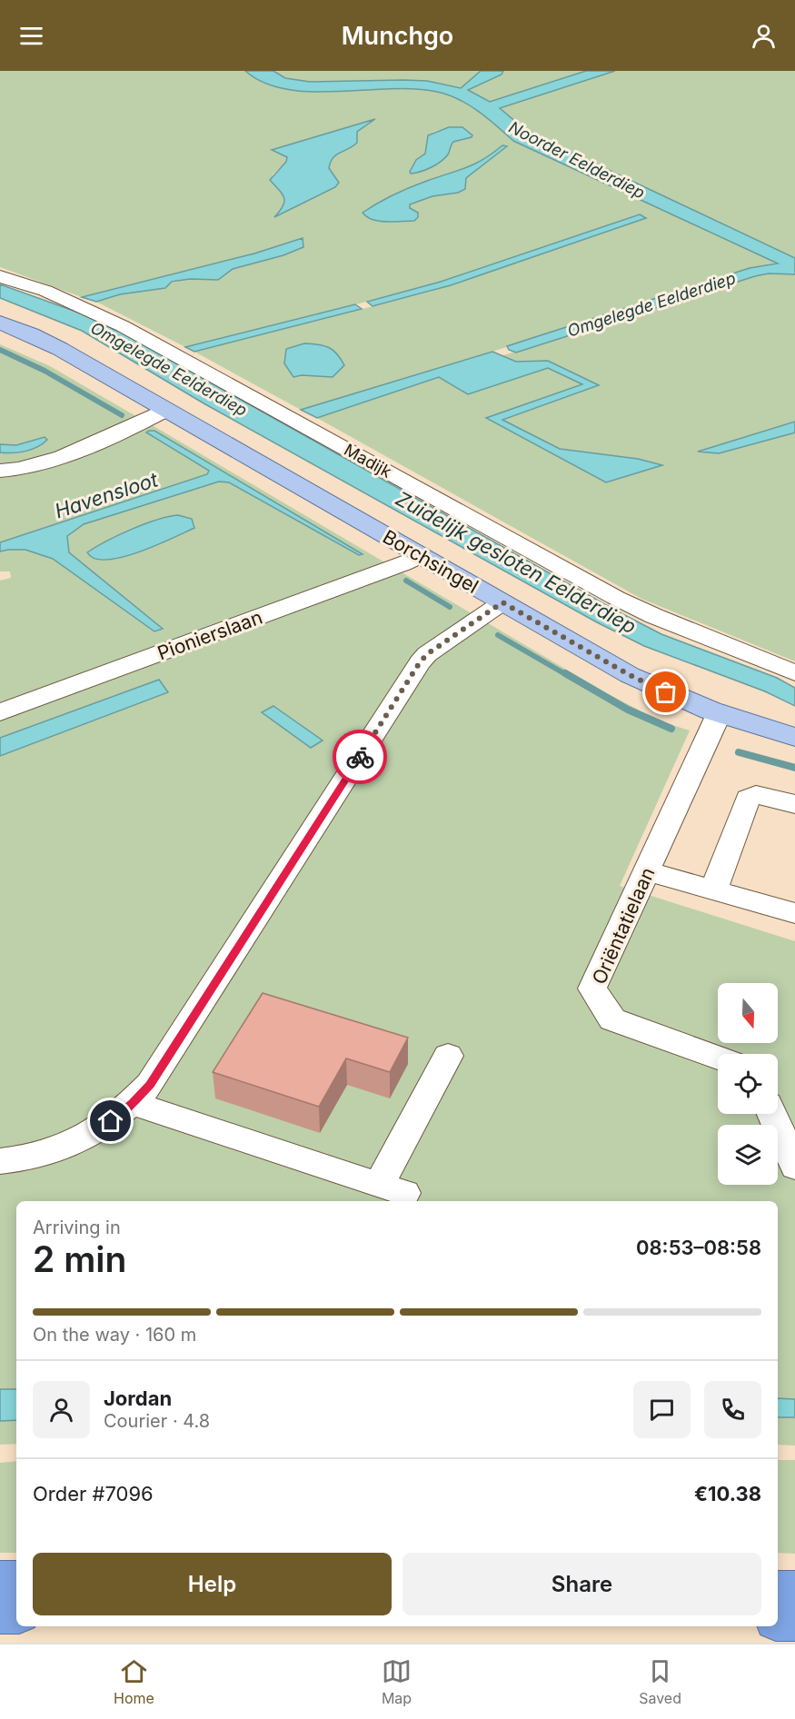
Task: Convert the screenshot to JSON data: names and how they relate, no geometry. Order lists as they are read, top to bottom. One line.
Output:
{"streets":{"main road":["Borchsingel"],"street":["Madijk","Pionierslaan","Oriëntatielaan"]},"crossings":[["Borchsingel","Pionierslaan"],["Borchsingel","Oriëntatielaan"]],"water":["Noorder Eelderdiep","Omgelegde Eelderdiep","Havensloot","Zuidelijk gesloten Eelderdiep"],"north":"bottom","page":{"header":"Munchgo","heading":["2 min","Arriving in","08:53–08:58"],"panel":["Jordan","Courier · 4.8","Order #7096","€10.38"],"bar":"On the way · 160 m","buttons":["Help","Share"],"tabs":["Home","Map","Saved"]}}
